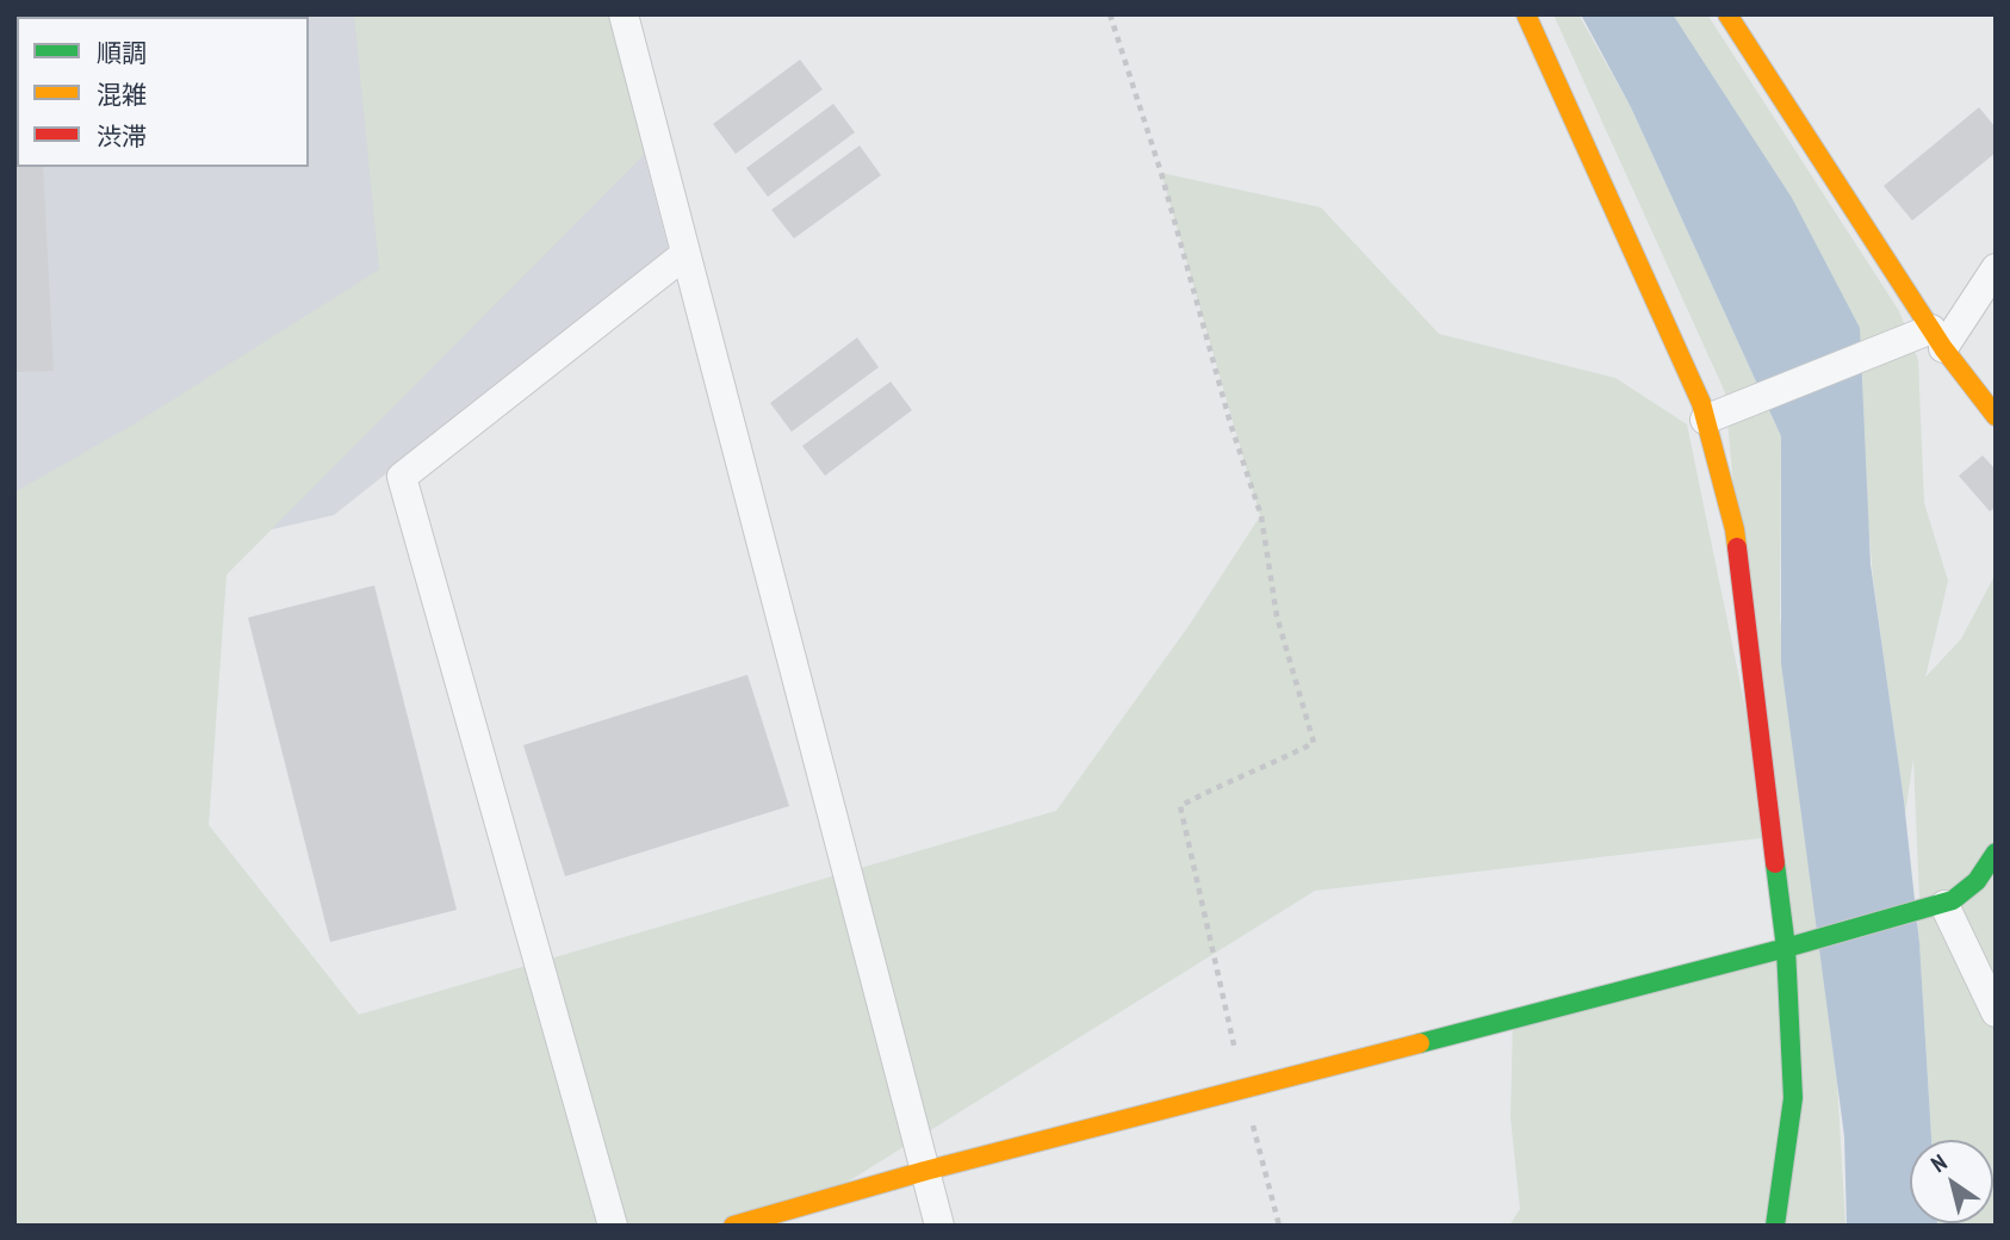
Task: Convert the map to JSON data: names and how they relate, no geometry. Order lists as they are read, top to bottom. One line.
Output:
{"legend":["順調","混雑","渋滞"],"north":"top left"}
